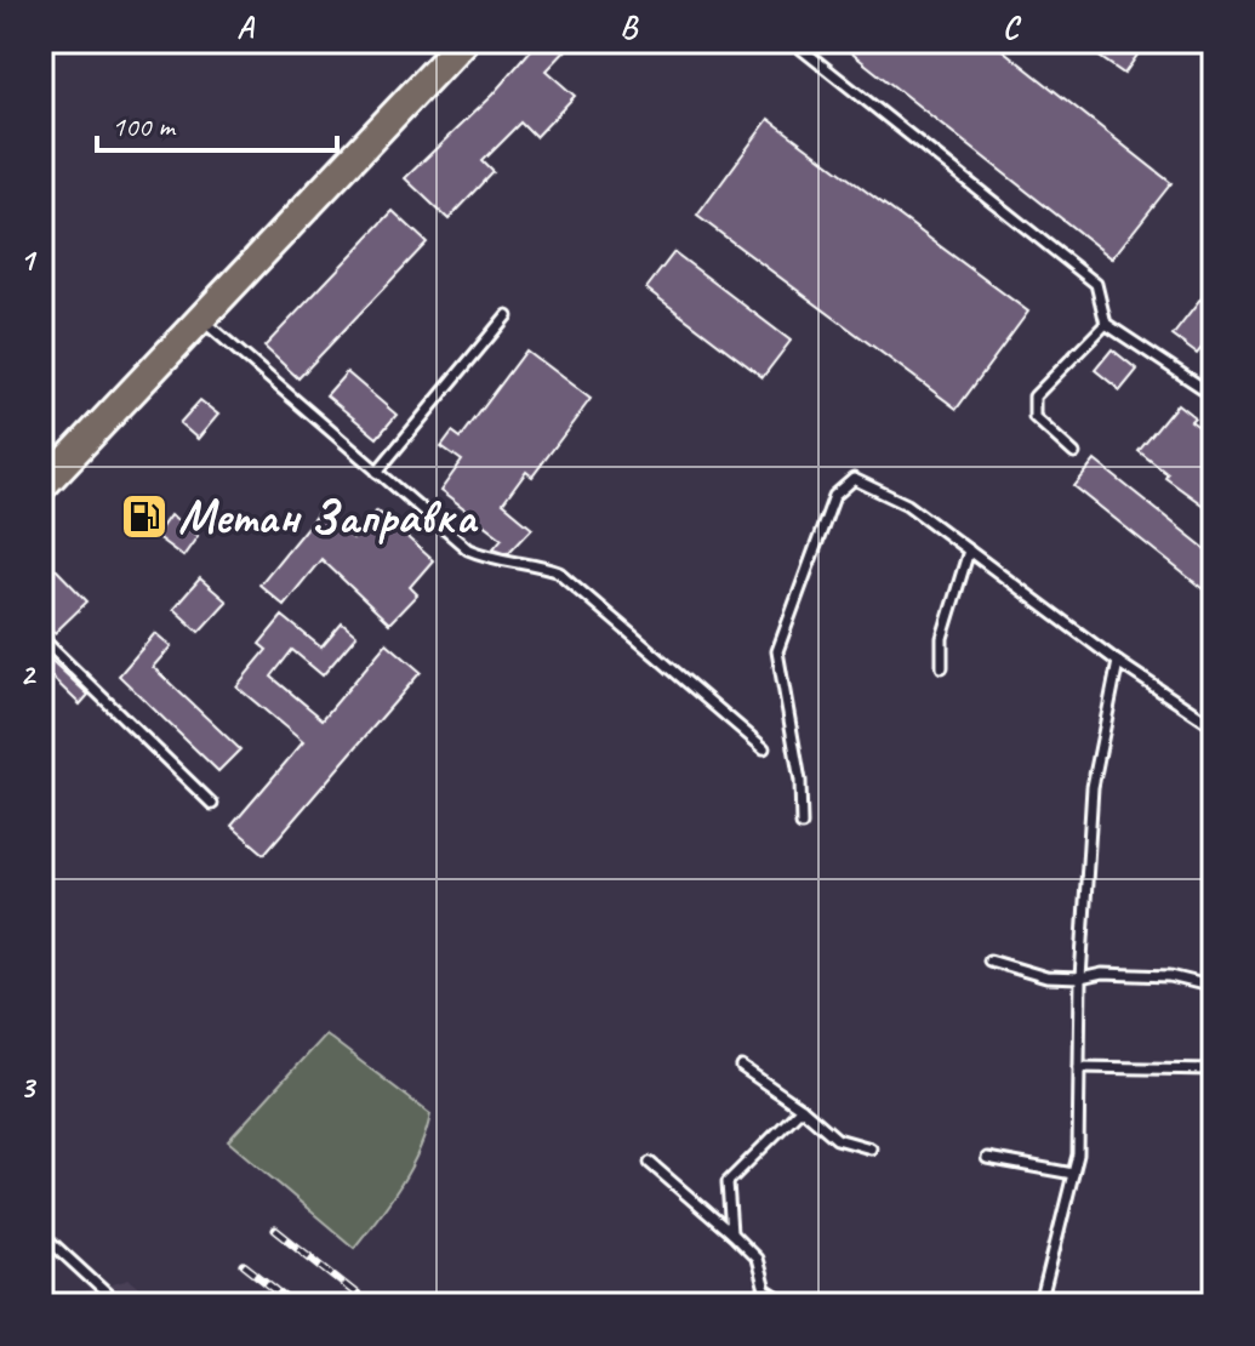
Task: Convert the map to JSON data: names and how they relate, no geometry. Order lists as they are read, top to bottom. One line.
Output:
{"places":{"fuel station":["Метан Заправка"]},"scale_bar":"100 m","grid":{"columns":["A","B","C"],"rows":["1","2","3"]}}
